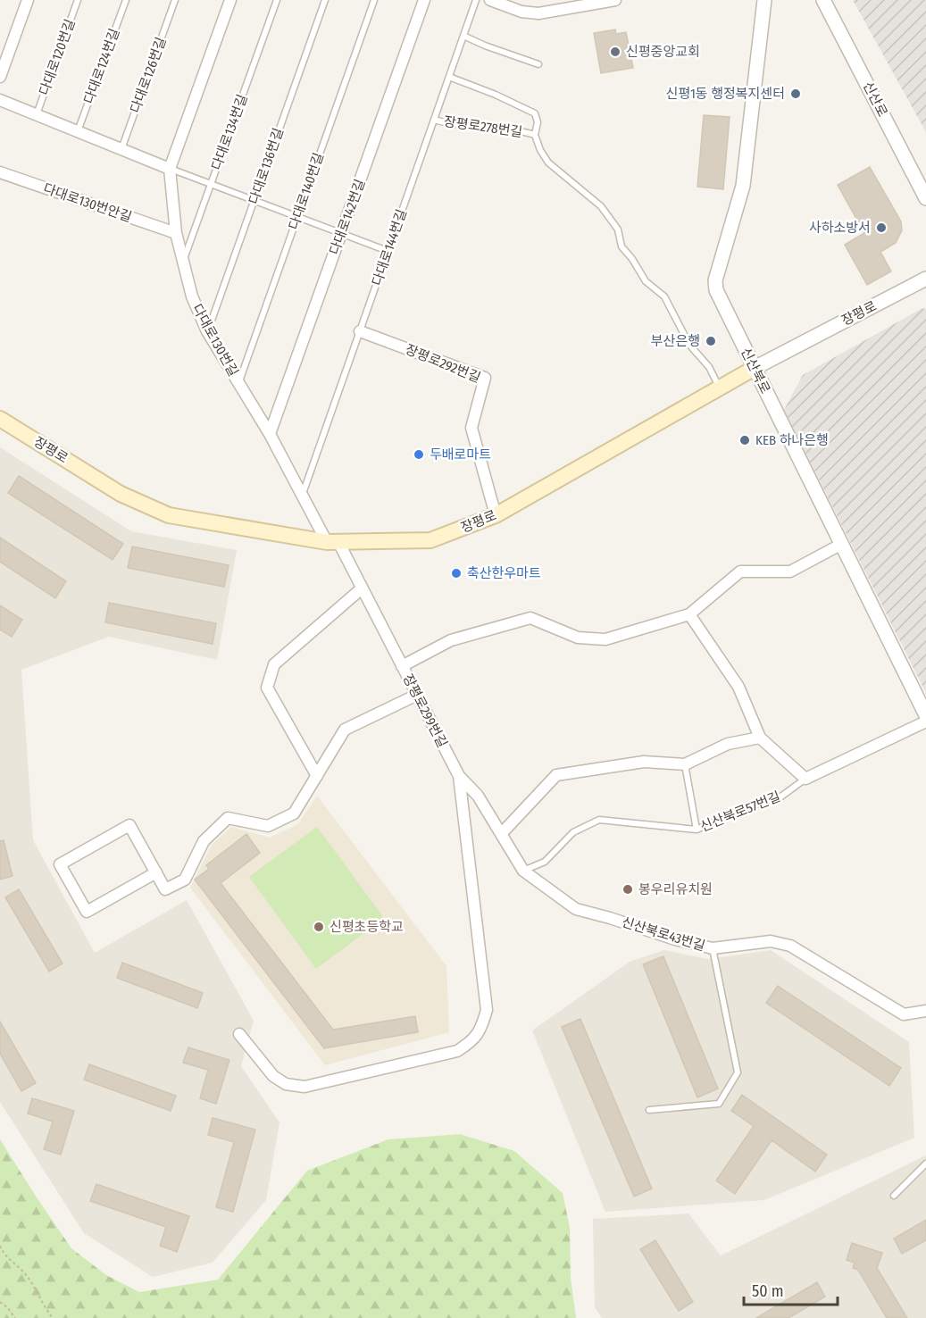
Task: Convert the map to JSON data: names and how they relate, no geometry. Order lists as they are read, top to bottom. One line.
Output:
{"streets":{"main road":["장평로"],"street":["신산로","다대로130번안길","다대로142번길","다대로130번길","장평로292번길","신산북로","장평로299번길","신산북로57번길","신산북로43번길"],"lane":["다대로120번길","다대로124번길","다대로126번길","장평로278번길","다대로134번길","다대로136번길","다대로140번길","다대로144번길"]},"crossings":[["장평로278번길","다대로144번길"],["장평로278번길","장평로"],["다대로134번길","다대로130번길"],["다대로136번길","다대로130번길"],["다대로140번길","다대로130번길"],["다대로130번안길","다대로130번길"],["다대로142번길","다대로130번길"],["다대로144번길","다대로130번길"],["다대로144번길","장평로292번길"],["장평로","다대로130번길"],["장평로","장평로292번길"],["장평로","신산북로"],["장평로","장평로299번길"],["다대로130번길","장평로299번길"],["장평로299번길","신산북로57번길"],["장평로299번길","신산북로43번길"],["신산북로57번길","신산북로43번길"]],"places":["신평중앙교회","신평1동 행정복지센터","사하소방서","부산은행","KEB 하나은행","두배로마트","축산한우마트","봉우리유치원","신평초등학교"],"scale_bar":"50 m"}
